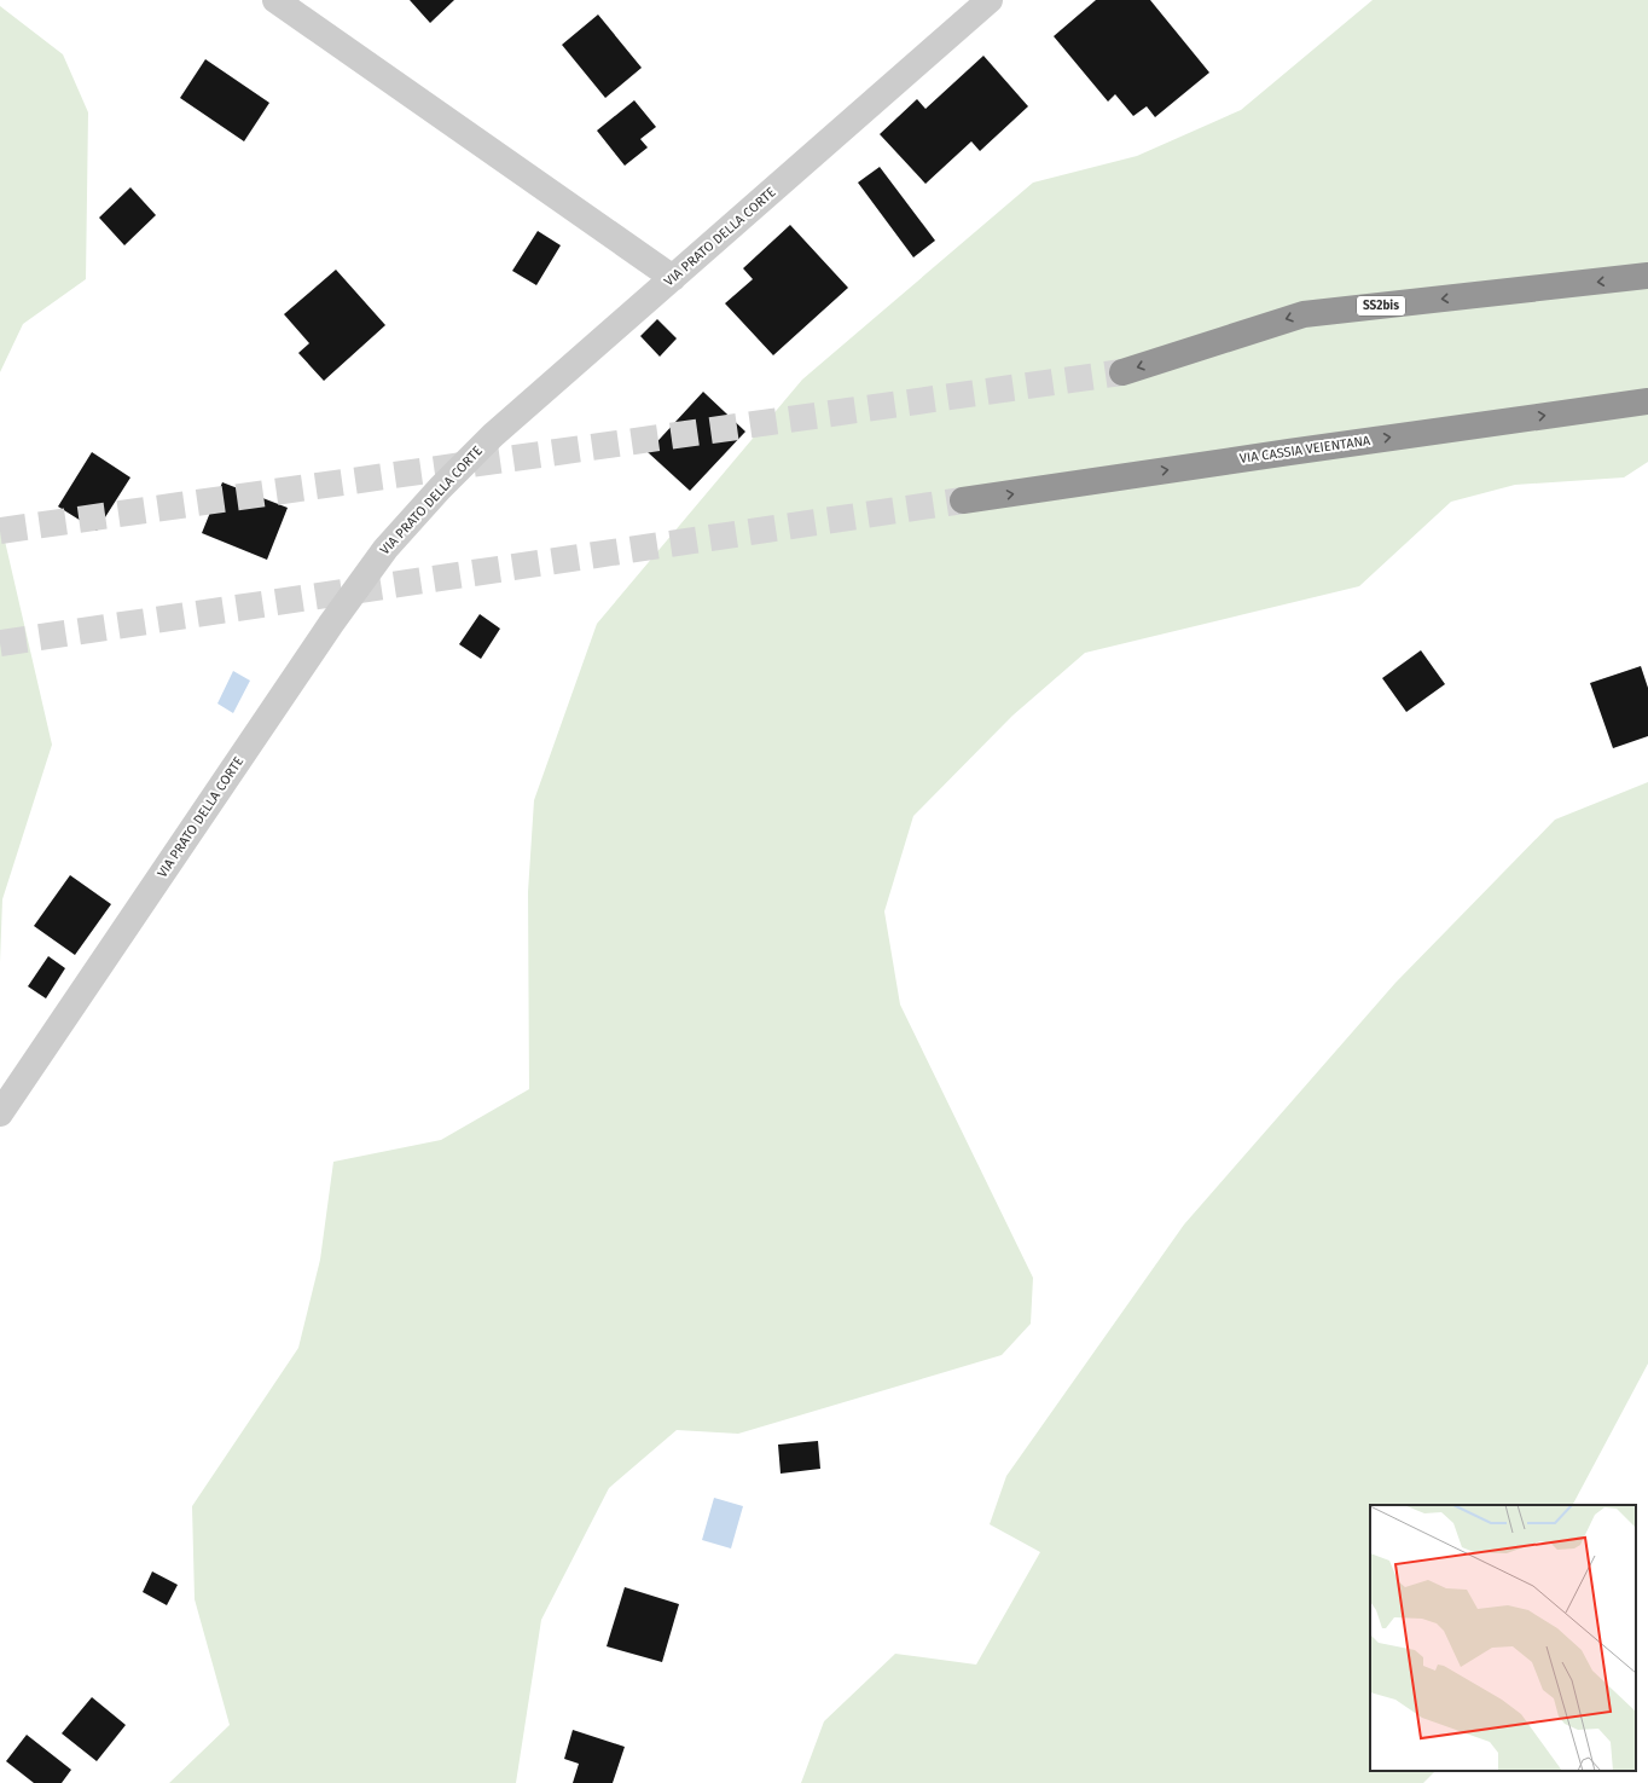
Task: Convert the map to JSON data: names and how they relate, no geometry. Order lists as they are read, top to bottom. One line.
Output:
{"streets":{"highway":["SS2bis","VIA CASSIA VEIENTANA"],"street":["VIA PRATO DELLA CORTE"]}}
